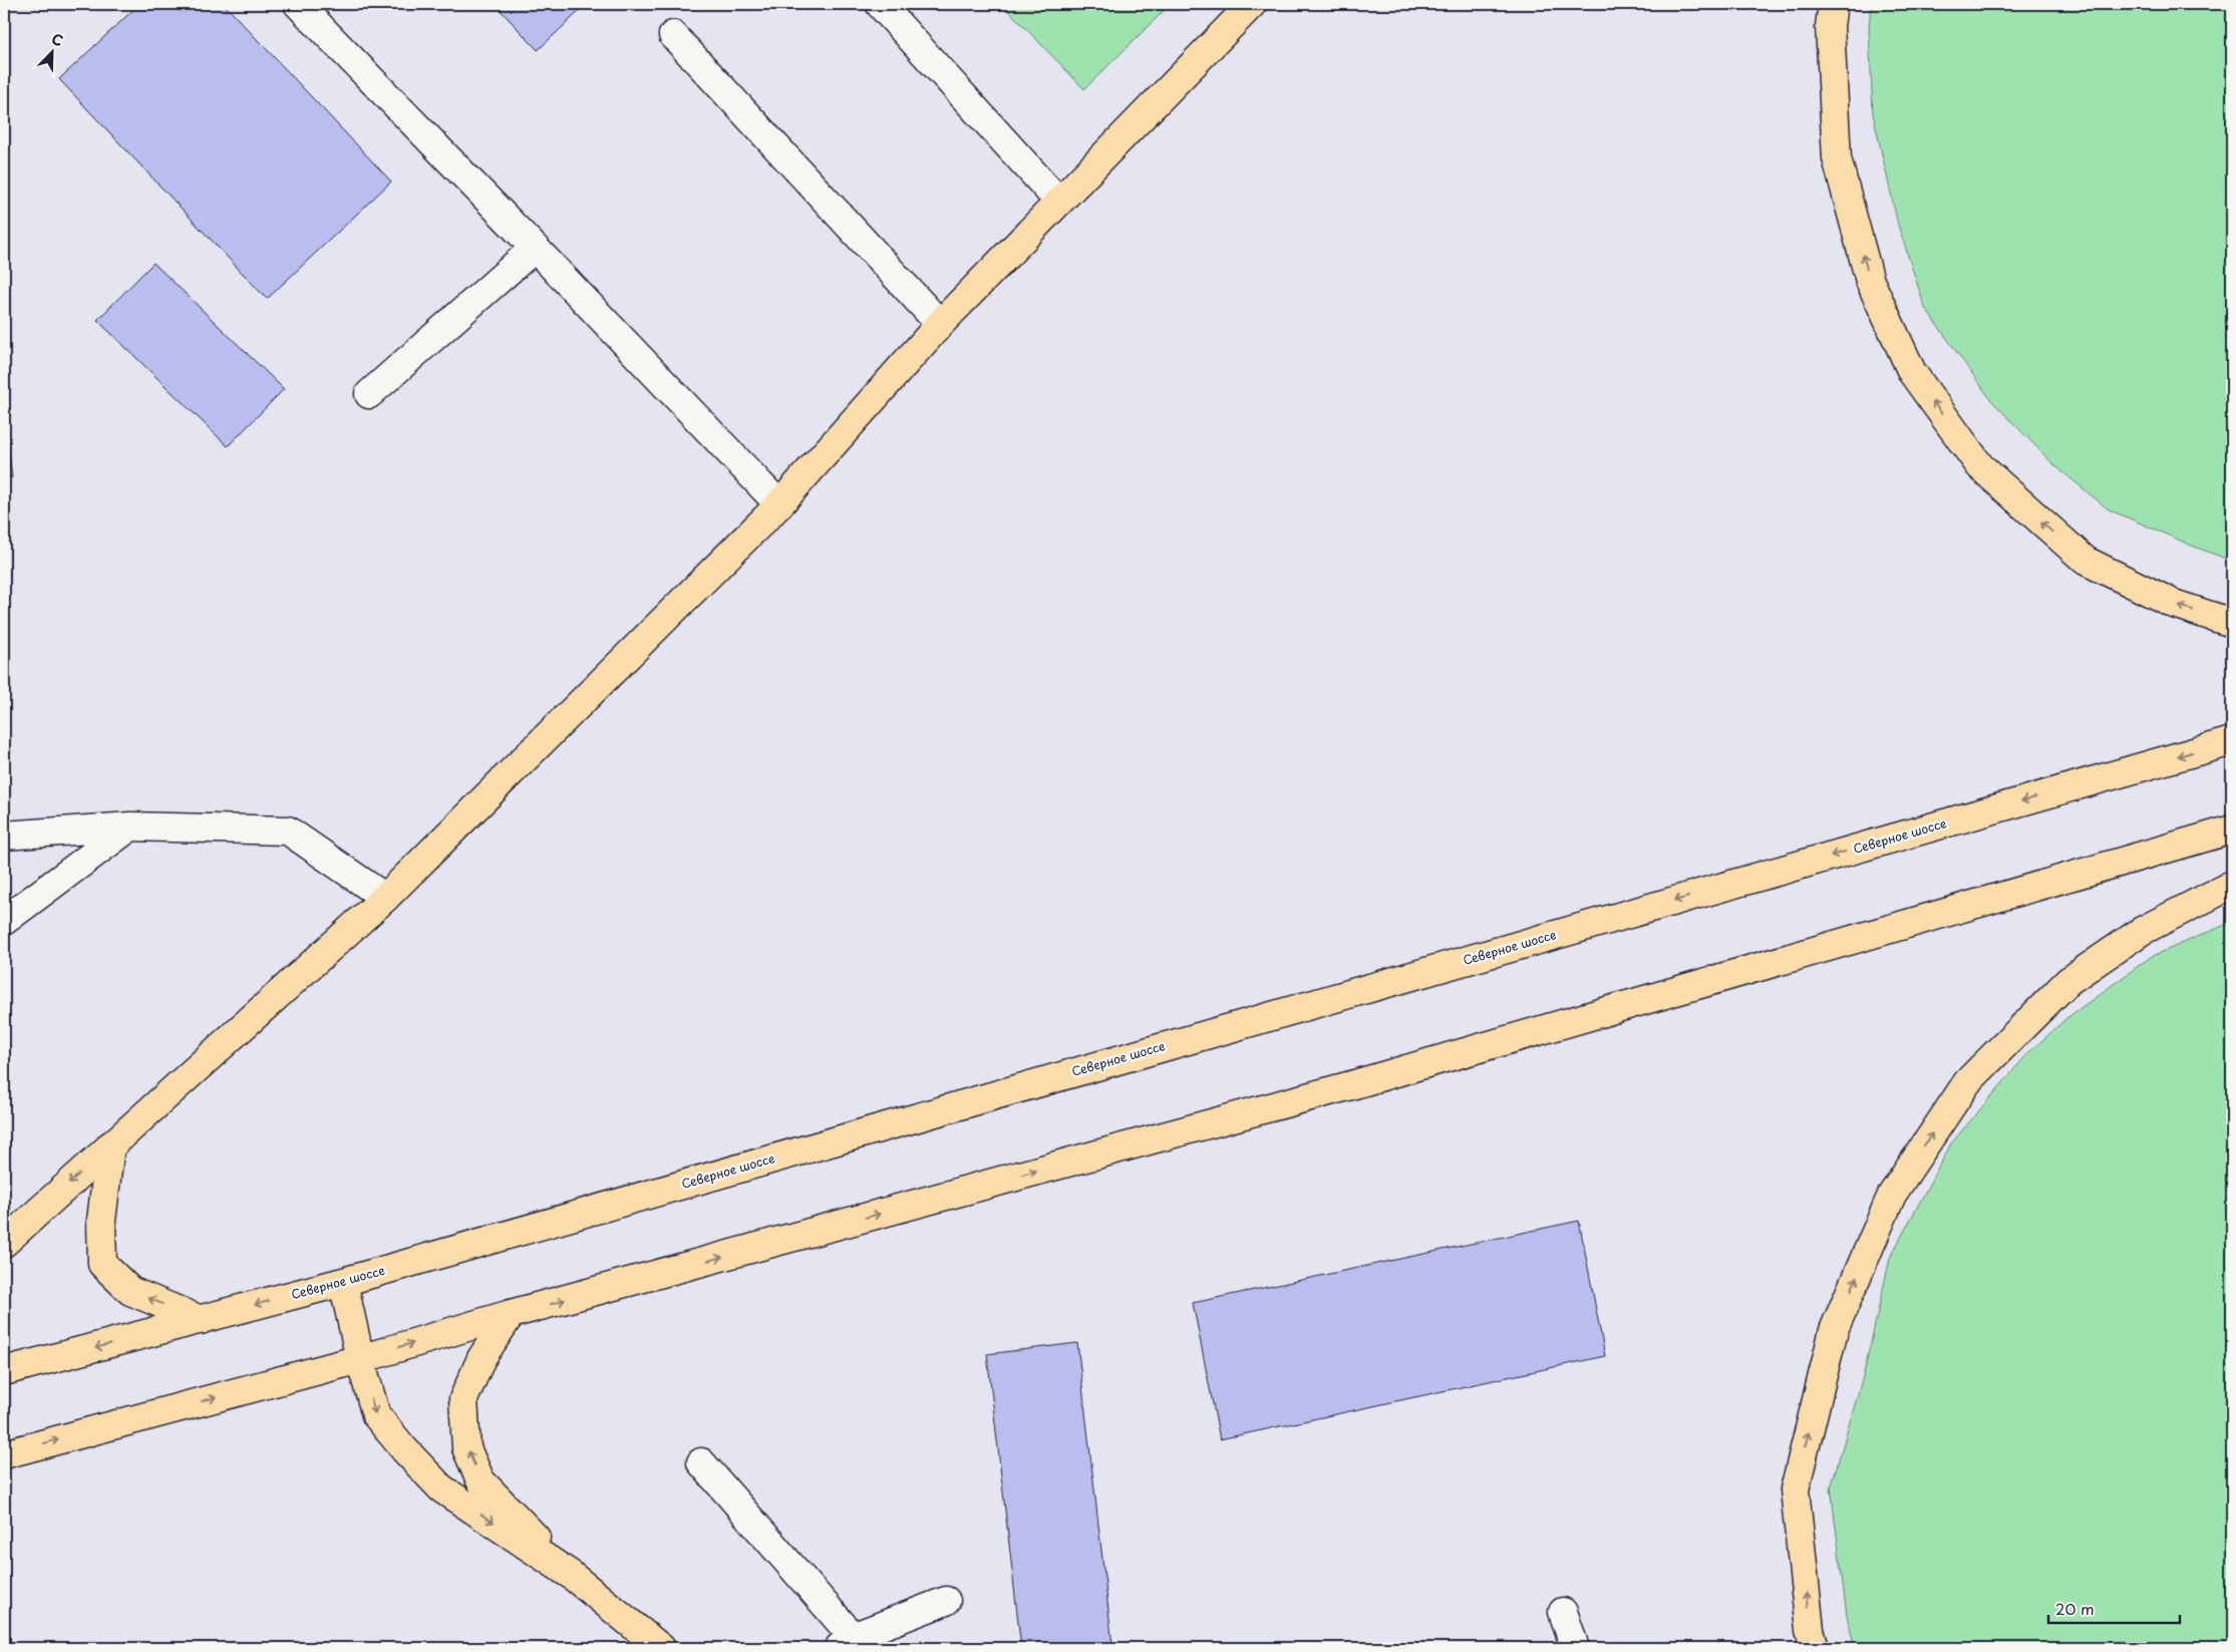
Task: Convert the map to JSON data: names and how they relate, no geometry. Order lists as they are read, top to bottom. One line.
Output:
{"streets":{"main road":["Северное шоссе"]},"scale_bar":"20 m","north":"top right"}
